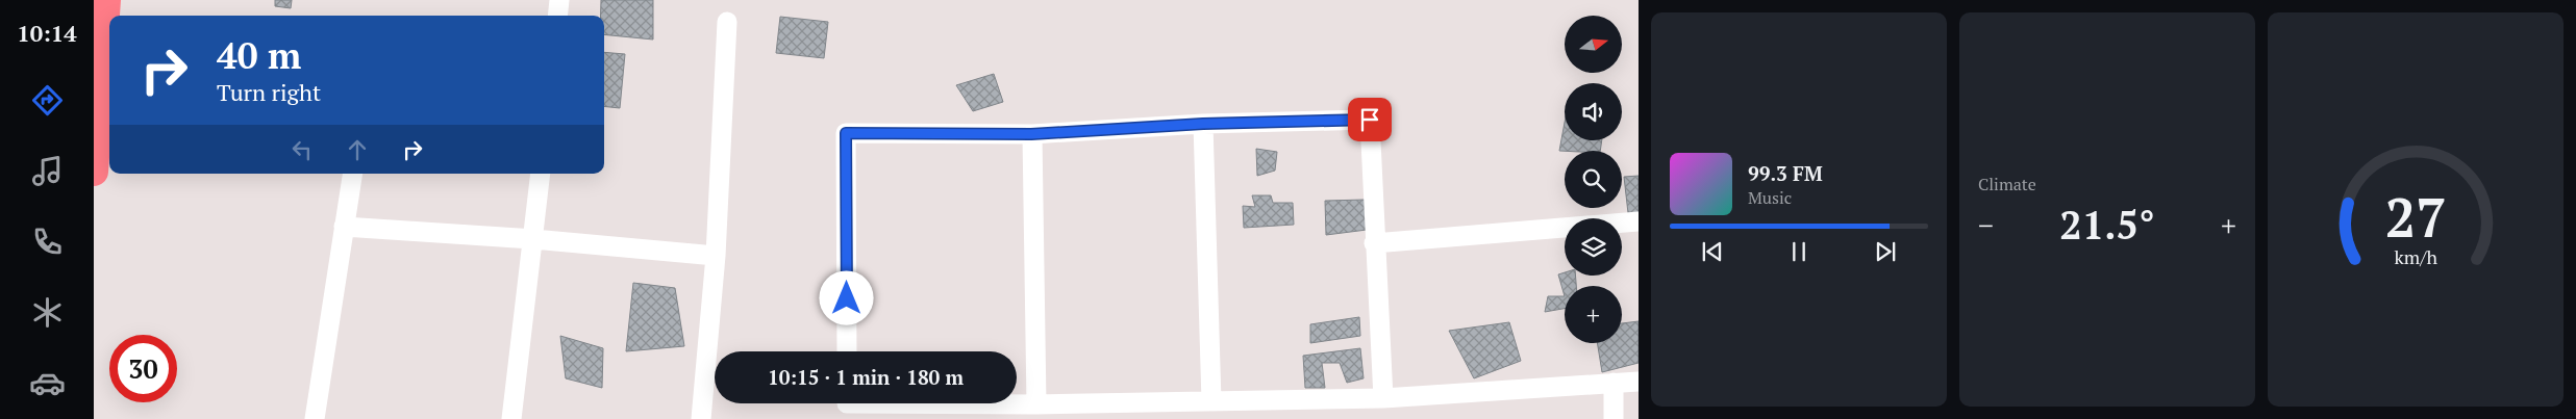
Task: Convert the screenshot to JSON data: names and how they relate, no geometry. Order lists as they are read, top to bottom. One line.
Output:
{"north":"right","page":{"tabs":"10:14","tile":"Climate","map_buttons":"+","turn":["40 m","Turn right"],"song":["99.3 FM","Music"],"heat":["−","21.5°","+"],"limit":"30","trip":"10:15 · 1 min · 180 m","gauge":["27","km/h"]}}
